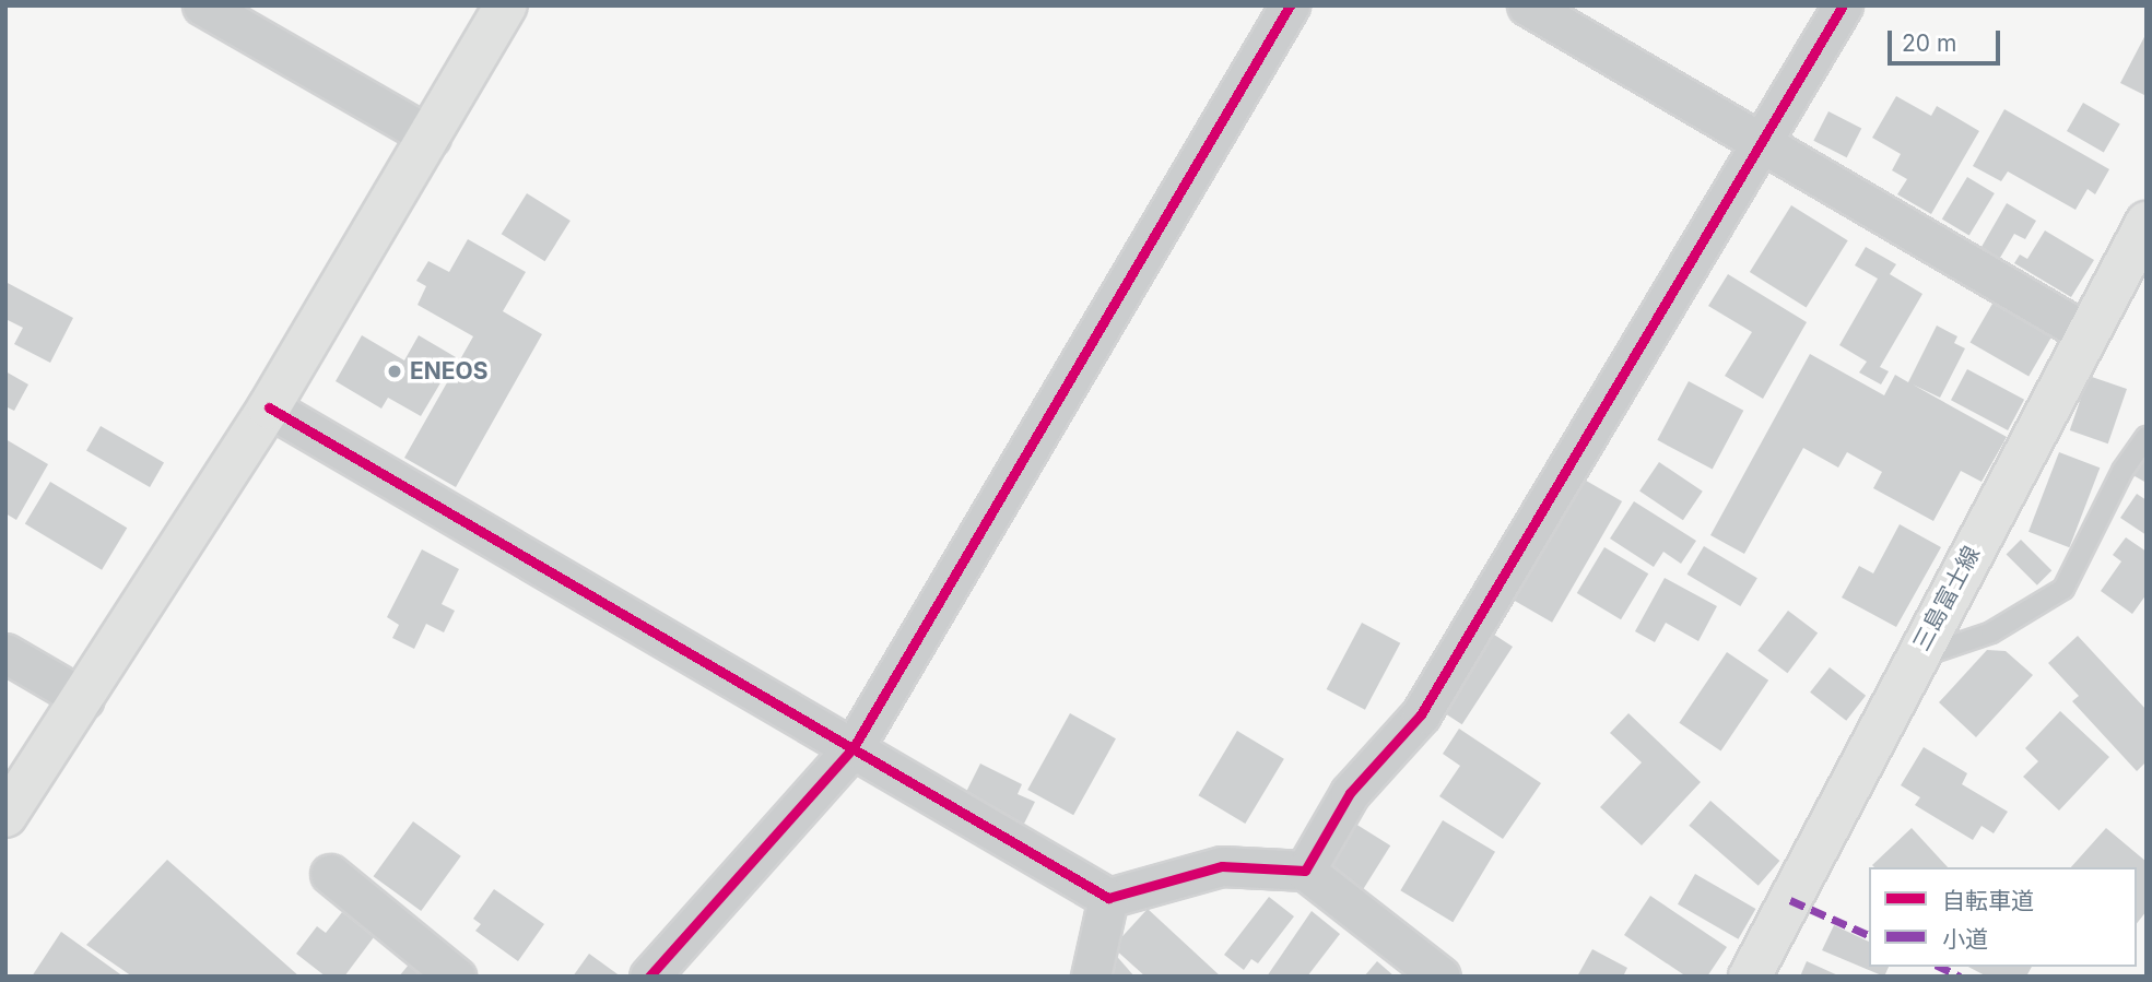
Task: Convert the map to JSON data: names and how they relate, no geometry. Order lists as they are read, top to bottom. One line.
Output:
{"streets":{"street":["三島富士線"]},"places":["ENEOS"],"legend":["自転車道","小道"],"scale_bar":"20 m"}
